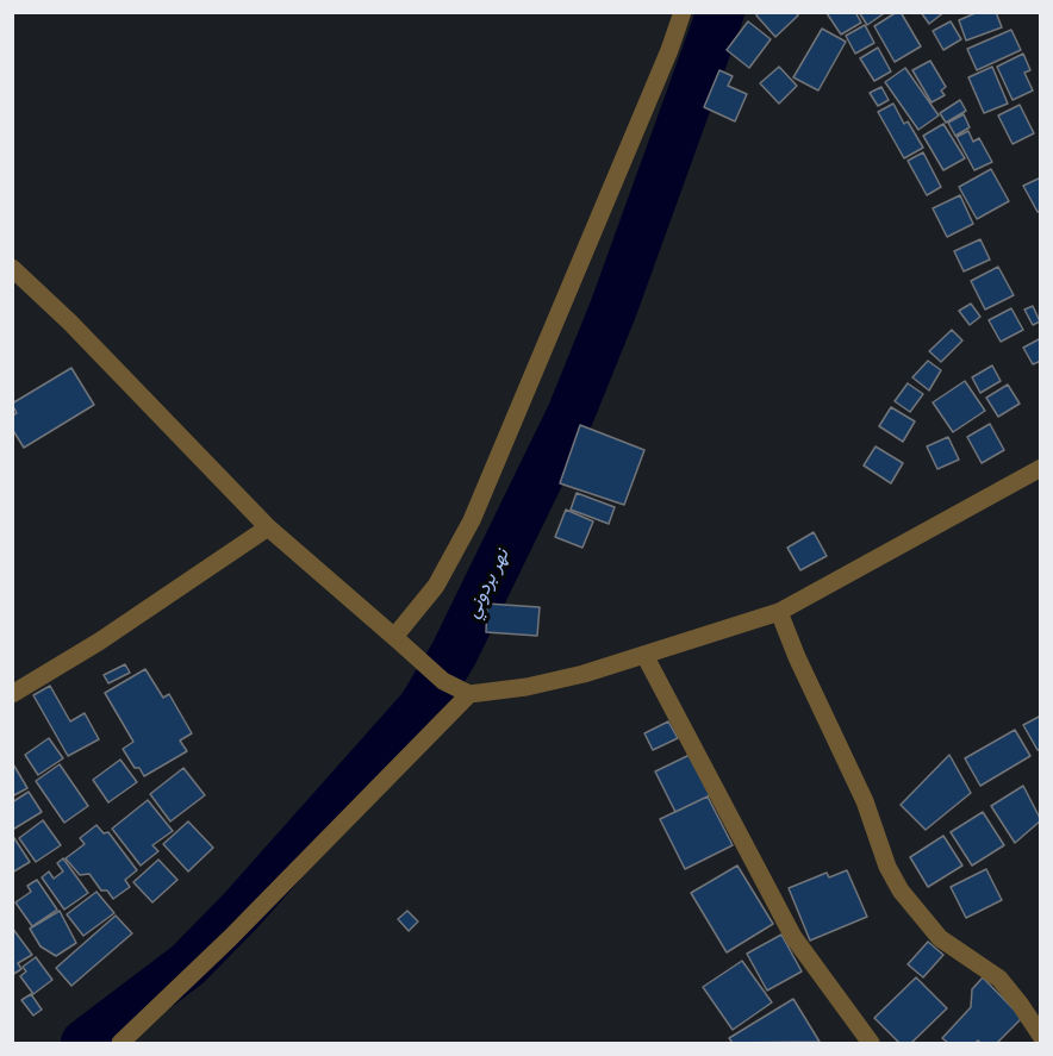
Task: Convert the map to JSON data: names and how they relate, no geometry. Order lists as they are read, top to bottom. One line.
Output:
{"water":["نهر بردوني"]}
